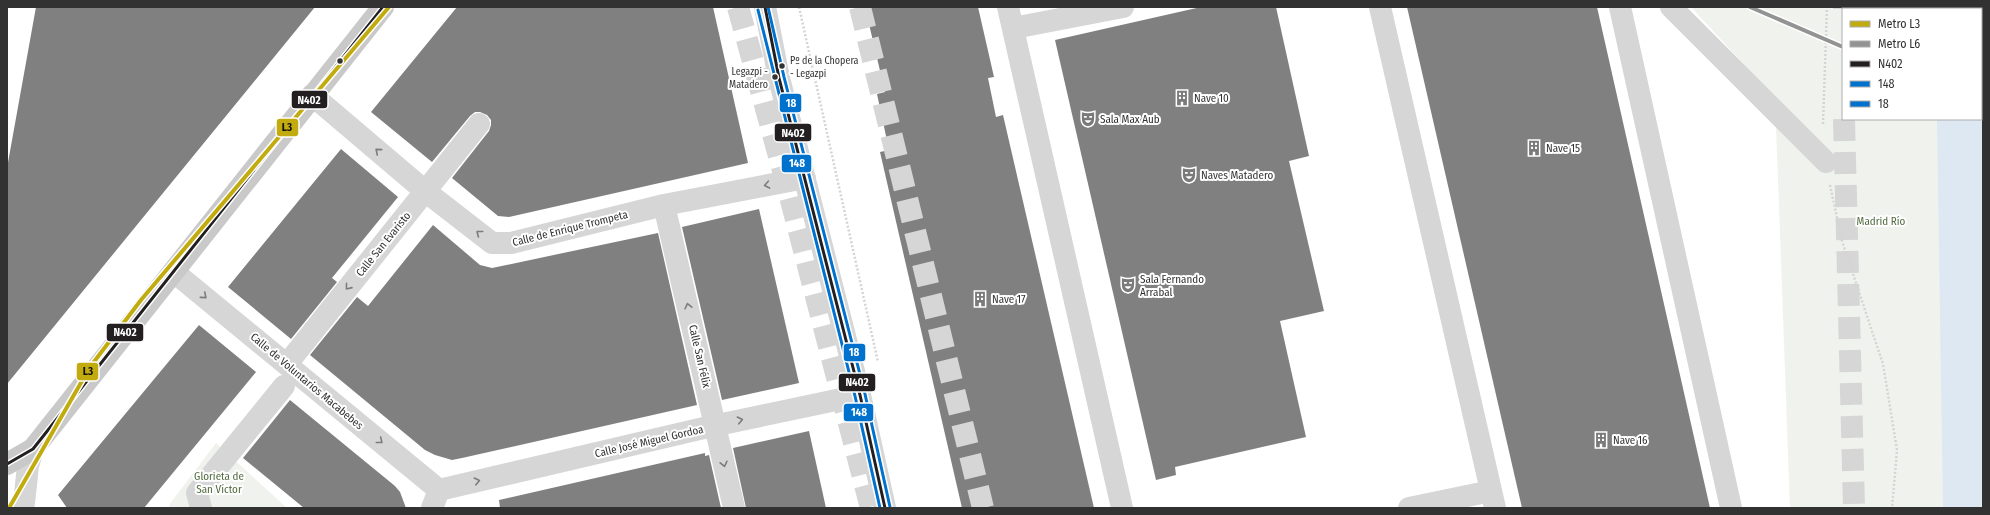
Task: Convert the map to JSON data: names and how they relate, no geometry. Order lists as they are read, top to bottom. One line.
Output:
{"streets":{"street":["Calle de Enrique Trompeta","Calle San Evaristo","Calle San Félix","Calle de Voluntarios Macabebes","Calle José Miguel Gordoa"]},"crossings":[["Calle de Enrique Trompeta","Calle San Evaristo"],["Calle de Enrique Trompeta","Calle San Félix"],["Calle San Evaristo","Calle de Voluntarios Macabebes"],["Calle San Félix","Calle José Miguel Gordoa"],["Calle de Voluntarios Macabebes","Calle José Miguel Gordoa"]],"one_way":["Calle de Enrique Trompeta","Calle San Evaristo","Calle de Voluntarios Macabebes","Calle José Miguel Gordoa"],"parks":["Madrid Río","Glorieta de San Víctor"],"places":{"other":["Pº de la Chopera - Legazpi","Legazpi - Matadero"],"building":["Nave 10","Nave 15","Nave 17","Nave 16"],"theatre":["Sala Max Aub","Naves Matadero","Sala Fernando Arrabal"]},"lines":["metro line L3","metro line L6","transit line N402","transit line 18","transit line 148"],"legend":["Metro L3","Metro L6","N402","148","18"]}
